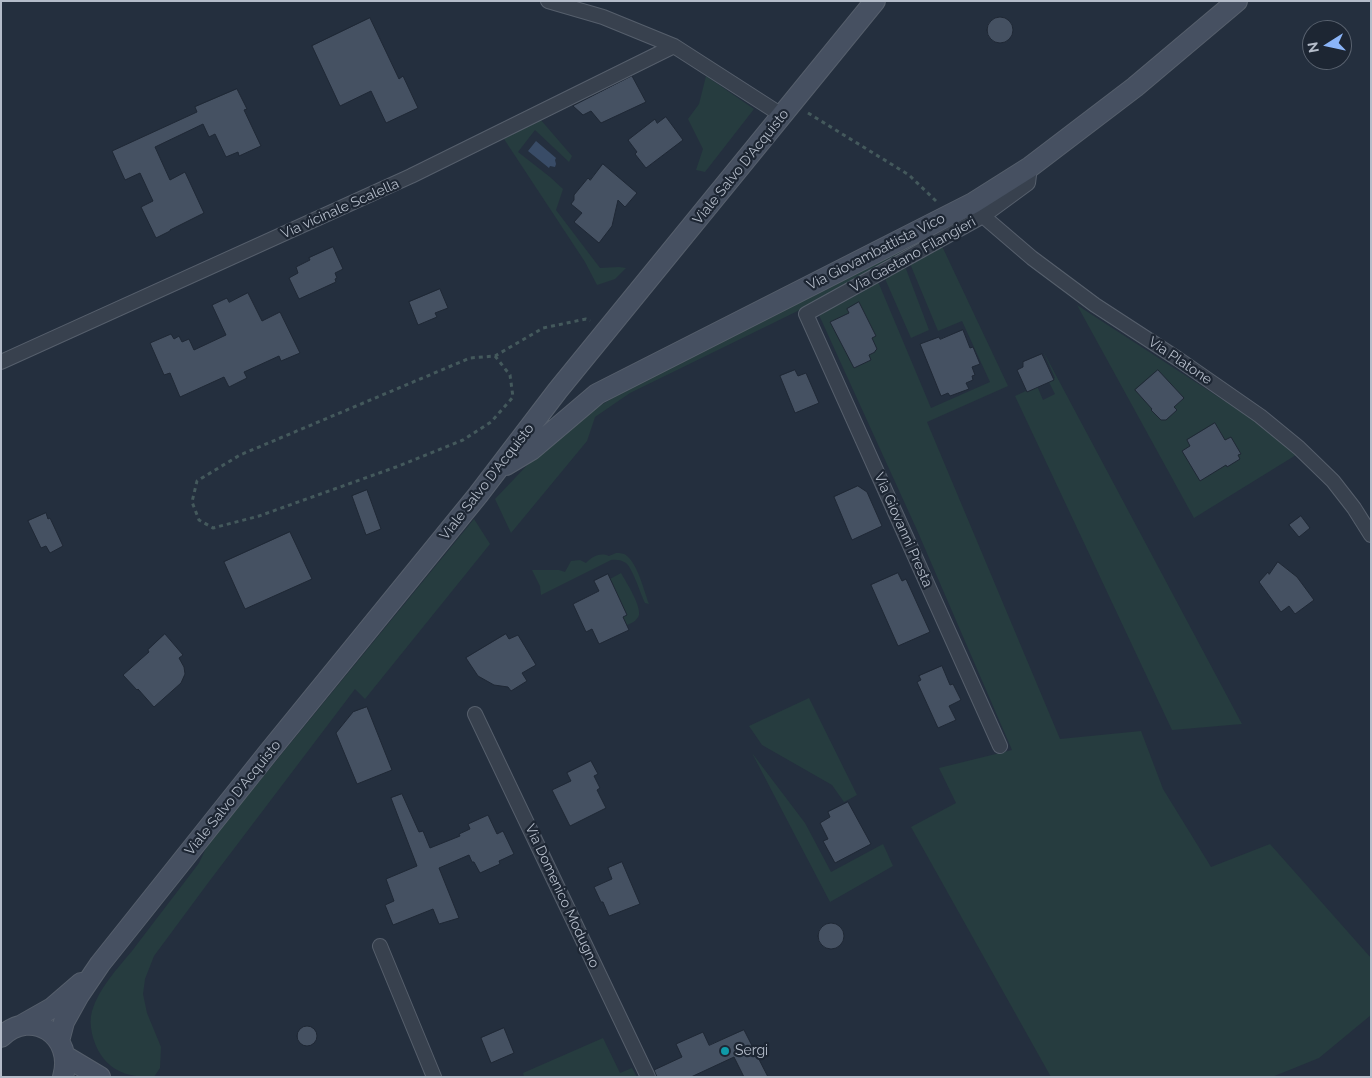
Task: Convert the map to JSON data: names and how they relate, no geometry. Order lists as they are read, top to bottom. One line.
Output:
{"streets":{"street":["Viale Salvo D'Acquisto","Via vicinale Scalella","Via Giovambattista Vico","Via Gaetano Filangieri","Via Platone","Via Giovanni Presta","Via Domenico Modugno"]},"crossings":[["Viale Salvo D'Acquisto","Via Giovambattista Vico"],["Via Giovambattista Vico","Via Gaetano Filangieri"],["Via Giovambattista Vico","Via Platone"],["Via Gaetano Filangieri","Via Platone"],["Via Gaetano Filangieri","Via Giovanni Presta"]],"places":["Sergi"],"north":"left"}
